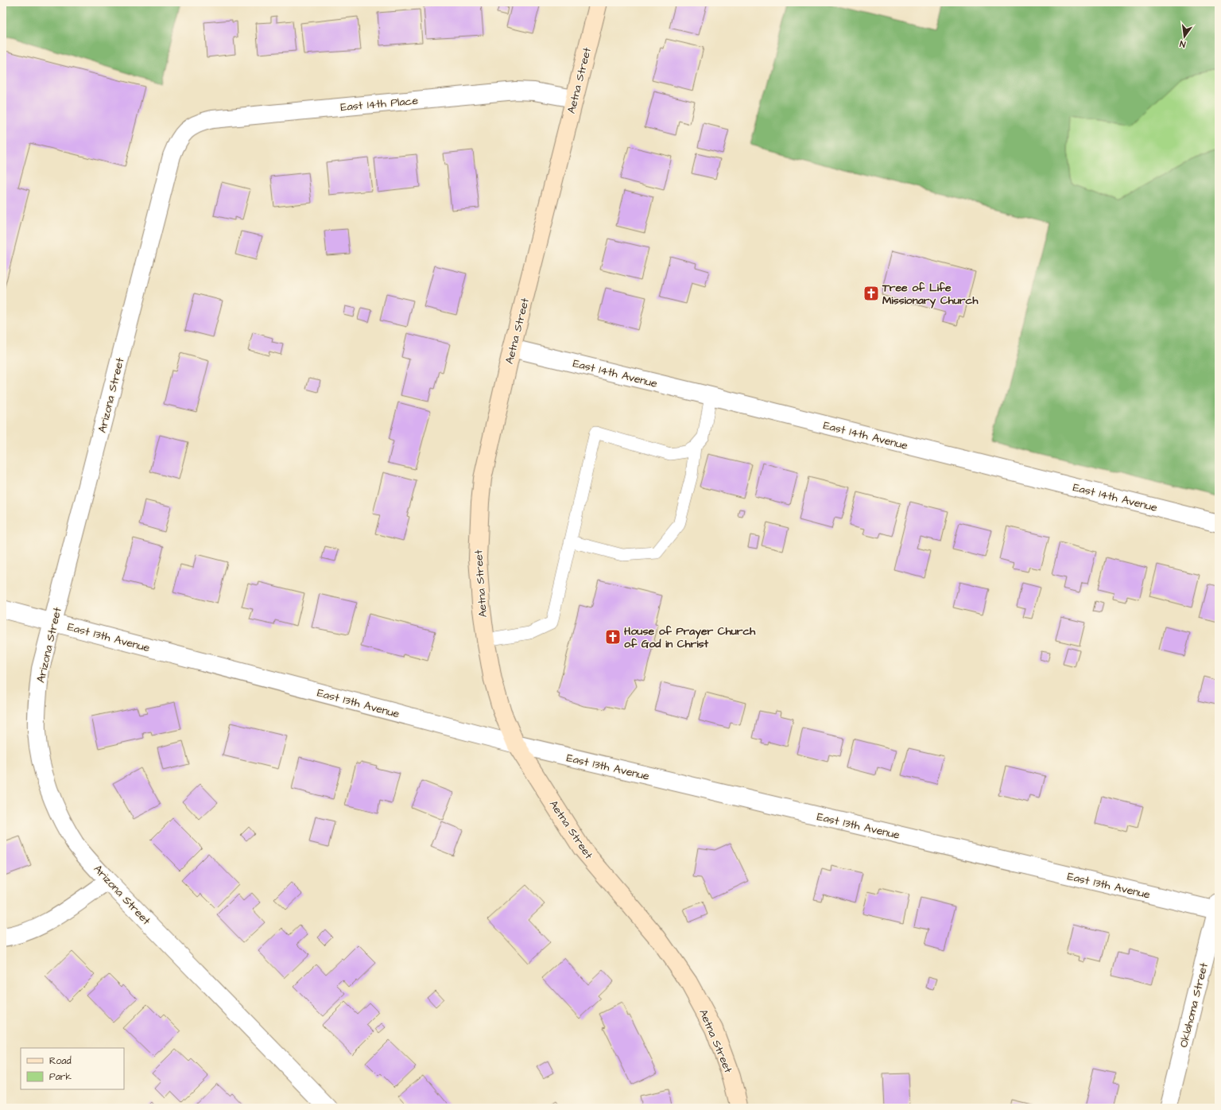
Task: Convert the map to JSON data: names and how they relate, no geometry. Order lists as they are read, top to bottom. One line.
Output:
{"streets":{"street":["Aetna Street","East 14th Place","East 14th Avenue","Arizona Street","East 13th Avenue","Oklahoma Street"]},"crossings":[["Aetna Street","East 14th Place"],["Aetna Street","East 14th Avenue"],["Aetna Street","East 13th Avenue"],["East 14th Place","Arizona Street"],["Arizona Street","East 13th Avenue"],["East 13th Avenue","Oklahoma Street"]],"places":{"church":["Tree of Life Missionary Church","House of Prayer Church of God in Christ"]},"legend":["Road","Park"],"north":"bottom"}
